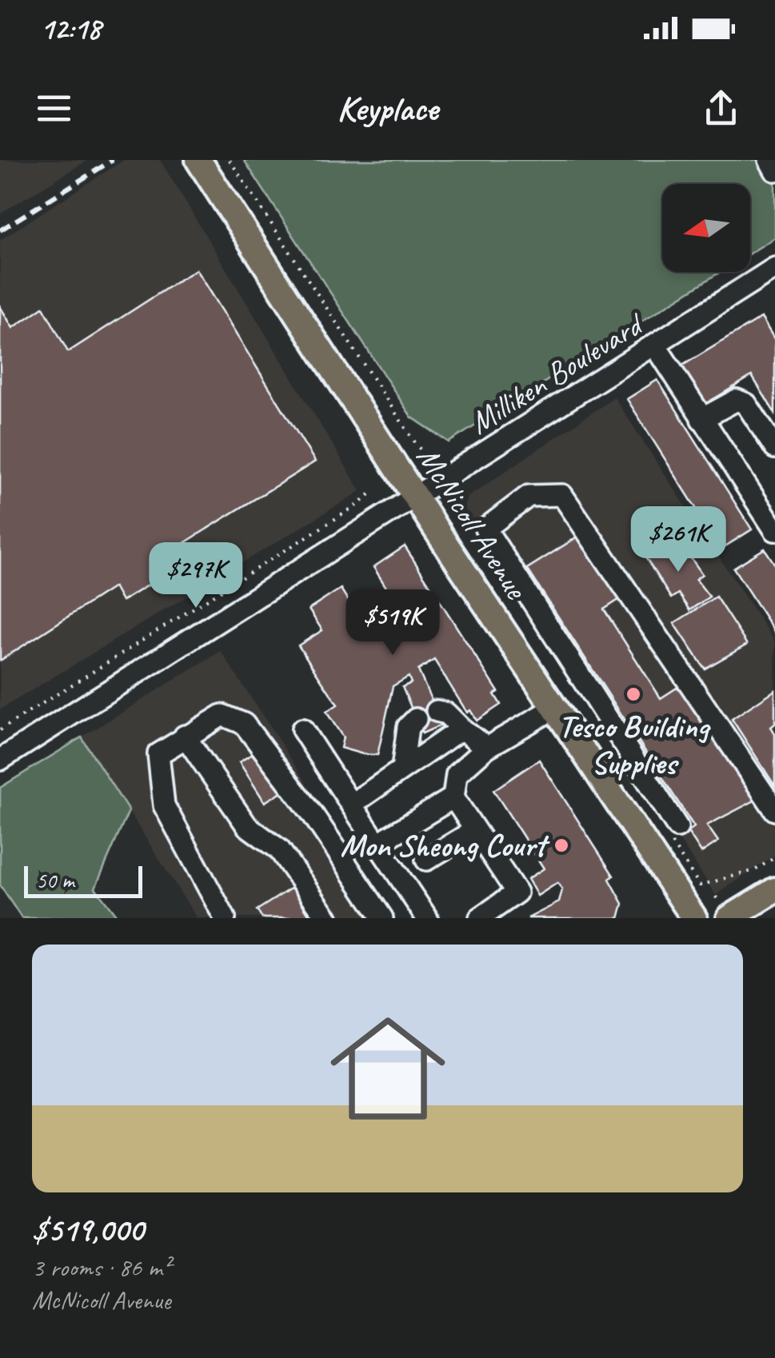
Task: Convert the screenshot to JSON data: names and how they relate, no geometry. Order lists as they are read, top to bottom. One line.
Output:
{"streets":{"main road":["McNicoll Avenue"],"street":["Milliken Boulevard"]},"crossings":[["Milliken Boulevard","McNicoll Avenue"]],"places":["Tesco Building Supplies","Mon Sheong Court"],"scale_bar":"50 m","north":"left","page":{"status":"12:18","header":"Keyplace","price":["$261K","$297K","$519K"],"scale":"50 m","list":[{"name":"$519,000","note":"3 rooms · 86 m² · McNicoll Avenue"}]}}
